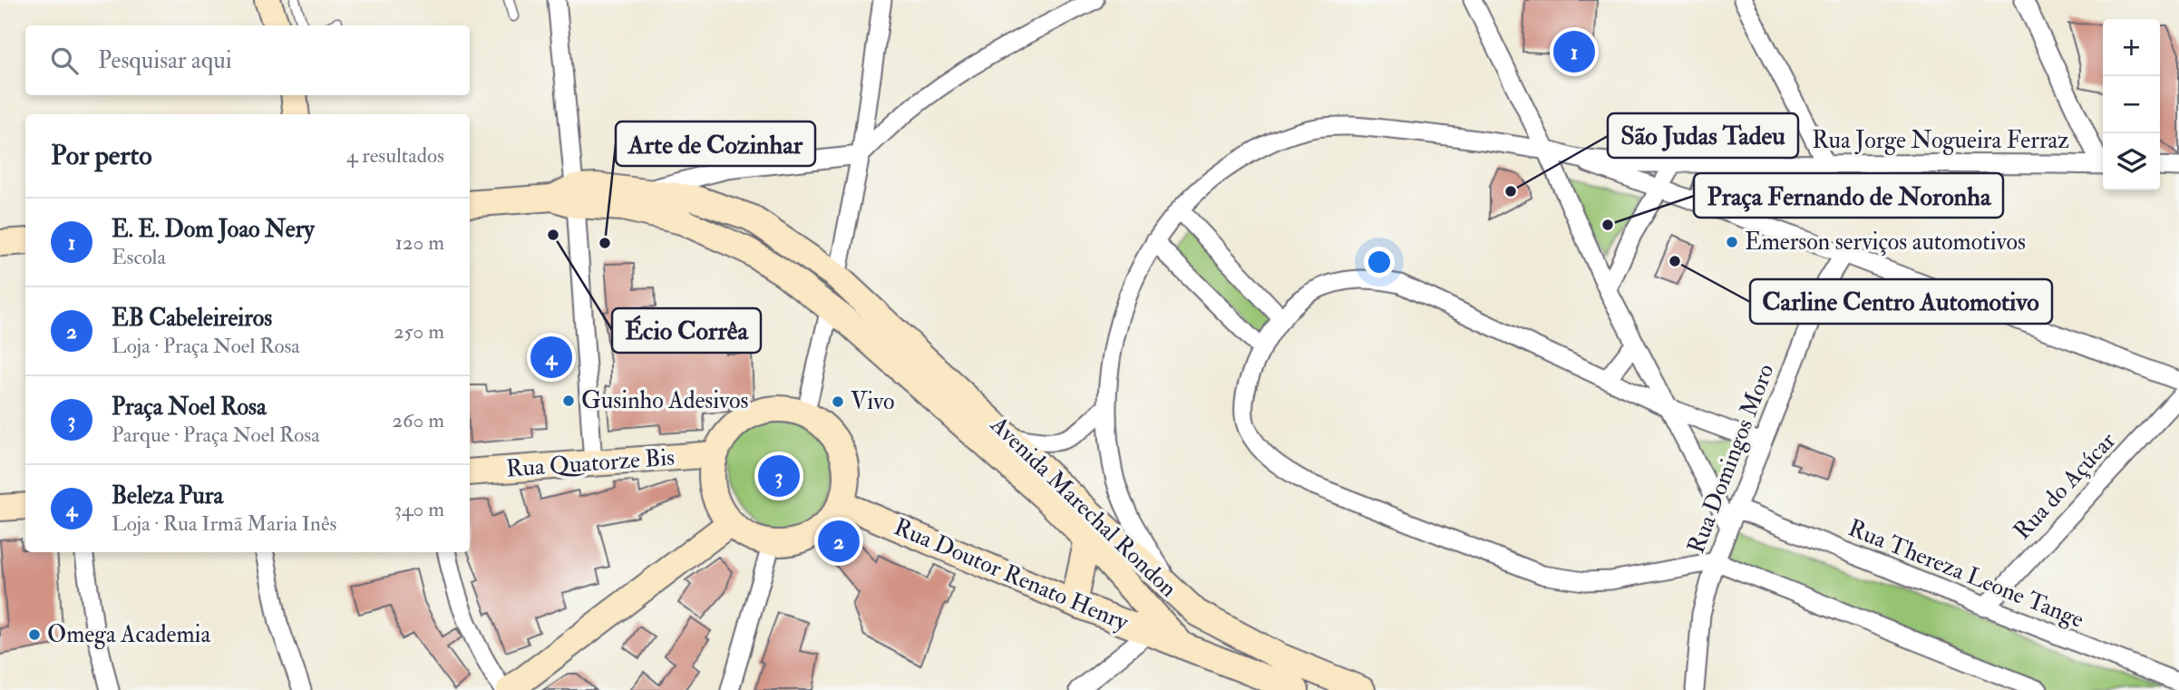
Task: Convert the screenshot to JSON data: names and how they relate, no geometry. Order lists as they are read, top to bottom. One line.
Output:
{"streets":{"main road":["Rua Quatorze Bis","Avenida Marechal Rondon","Rua Doutor Renato Henry"],"street":["Rua Jorge Nogueira Ferraz","Rua Domingos Moro","Rua do Açúcar","Rua Thereza Leone Tange"]},"crossings":[["Rua Jorge Nogueira Ferraz","Avenida Marechal Rondon"],["Rua Domingos Moro","Rua Thereza Leone Tange"],["Rua Quatorze Bis","Rua Doutor Renato Henry"],["Rua do Açúcar","Rua Thereza Leone Tange"]],"places":["São Judas Tadeu","Praça Fernando de Noronha","Écio Corrêa","Emerson serviços automotivos","Arte de Cozinhar","Carline Centro Automotivo","Gusinho Adesivos","Vivo","Omega Academia"],"page":{"map_buttons":["+","−"],"search":"Pesquisar aqui","pins":["1","4","3","2"],"heading":["Por perto","4 resultados"],"list":[{"mark":"1","name":"E. E. Dom Joao Nery","note":"Escola","value":"120 m"},{"mark":"2","name":"EB Cabeleireiros","note":"Loja · Praça Noel Rosa","value":"250 m"},{"mark":"3","name":"Praça Noel Rosa","note":"Parque · Praça Noel Rosa","value":"260 m"},{"mark":"4","name":"Beleza Pura","note":"Loja · Rua Irmã Maria Inês","value":"340 m"}]}}
